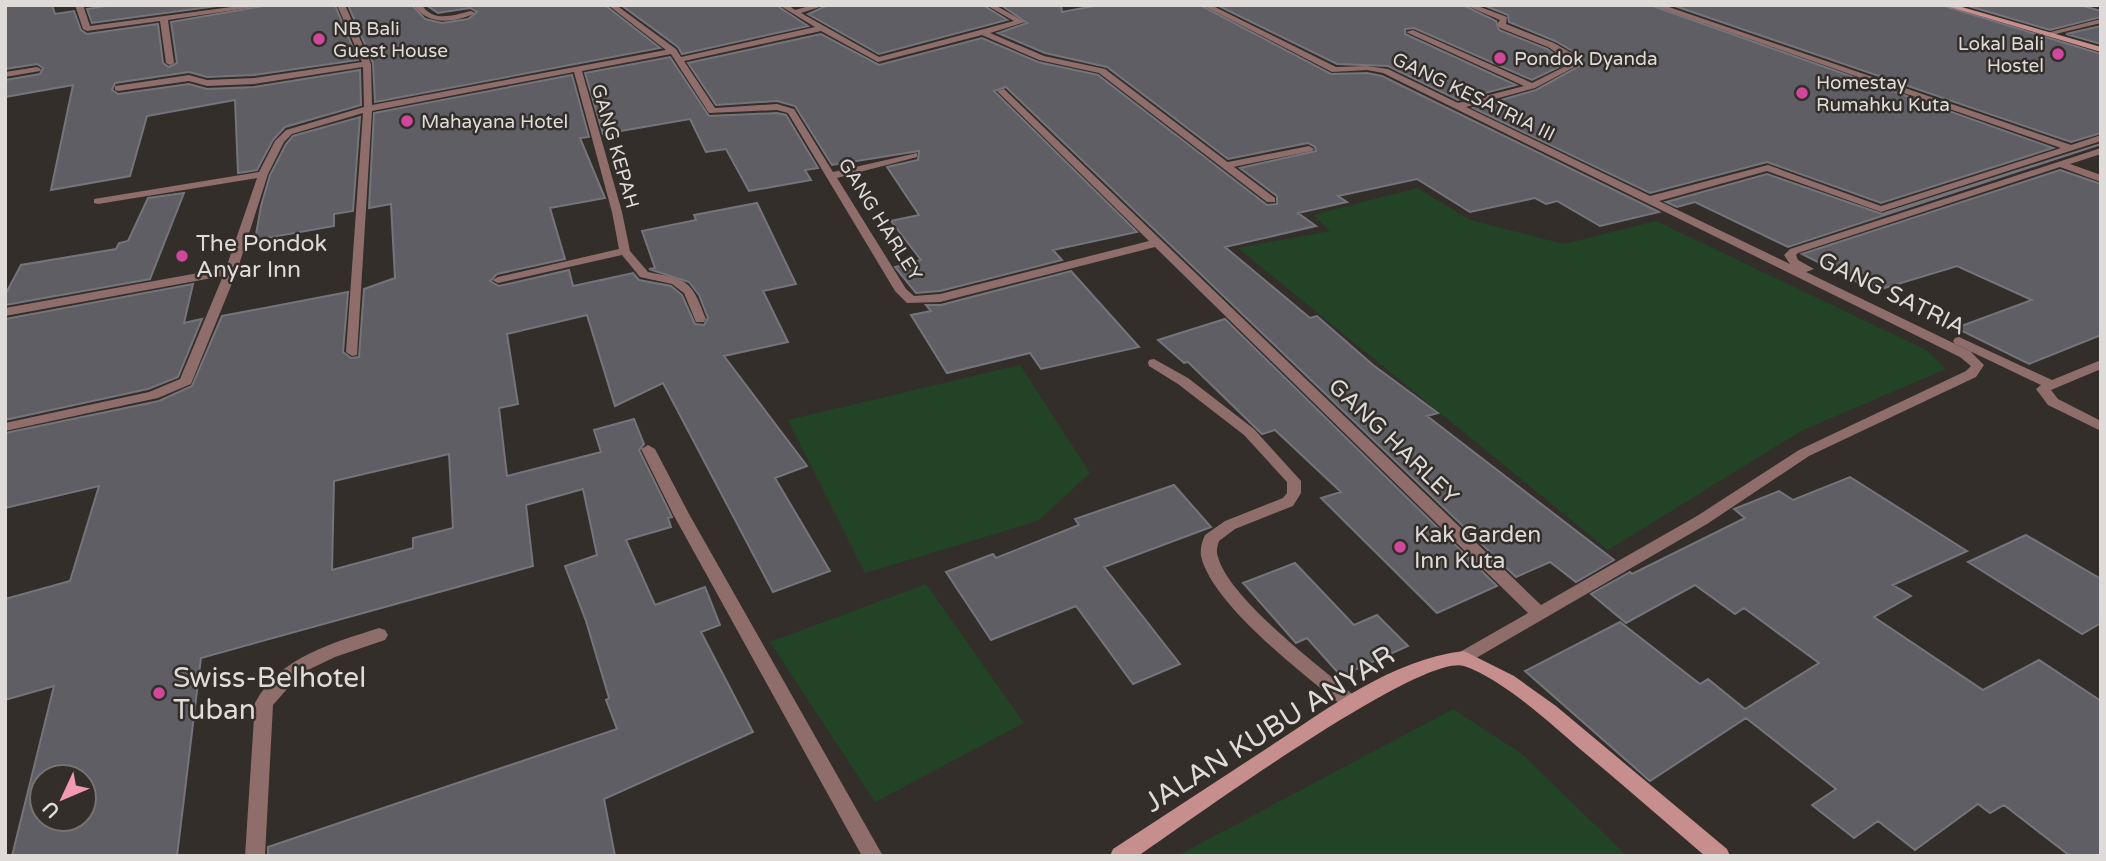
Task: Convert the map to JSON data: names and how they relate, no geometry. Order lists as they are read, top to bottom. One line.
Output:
{"streets":{"street":["GANG KESATRIA III","GANG KEPAH","GANG HARLEY","GANG SATRIA","JALAN KUBU ANYAR"]},"crossings":[["GANG KESATRIA III","GANG SATRIA"],["GANG HARLEY","GANG SATRIA"],["GANG SATRIA","JALAN KUBU ANYAR"]],"places":["NB Bali Guest House","Lokal Bali Hostel","Pondok Dyanda","Homestay Rumahku Kuta","Mahayana Hotel","The Pondok Anyar Inn","Kak Garden Inn Kuta","Swiss-Belhotel Tuban"],"north":"bottom left"}
